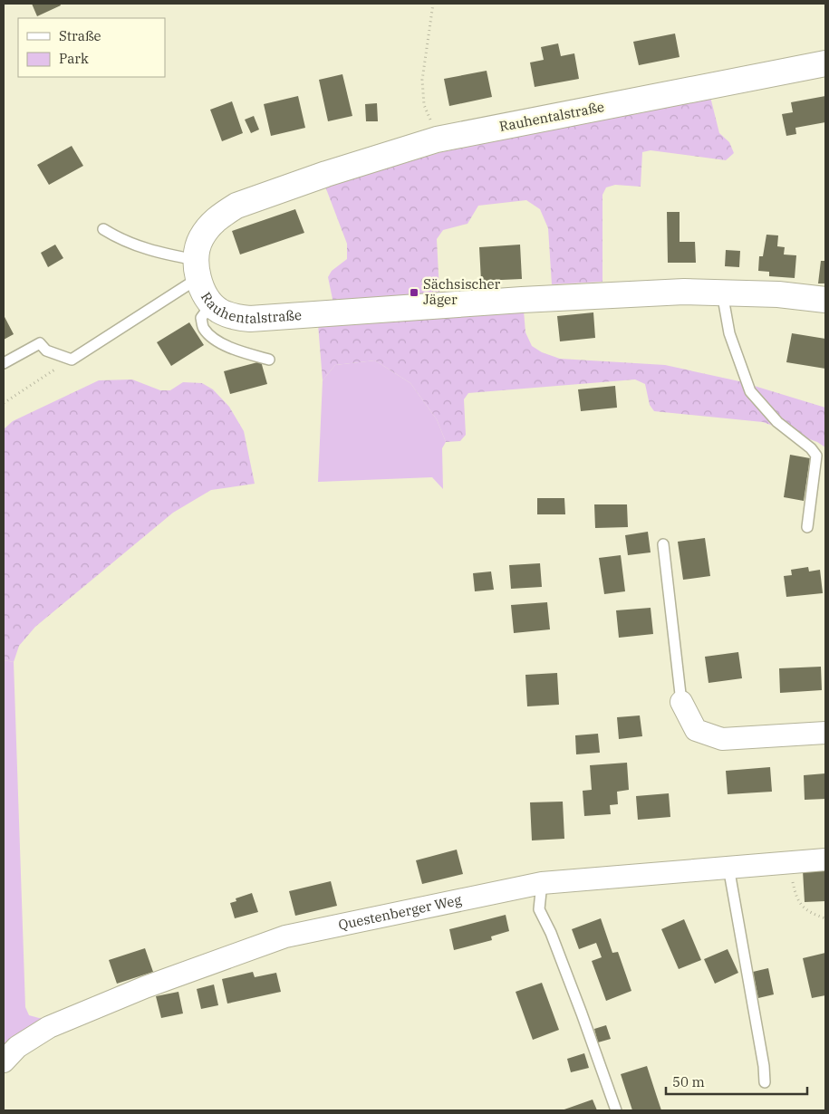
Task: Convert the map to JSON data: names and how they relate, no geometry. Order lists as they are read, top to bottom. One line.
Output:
{"streets":{"street":["Rauhentalstraße","Questenberger Weg"]},"places":{"transit":["Sächsischer Jäger"]},"legend":["Straße","Park"],"scale_bar":"50 m"}
